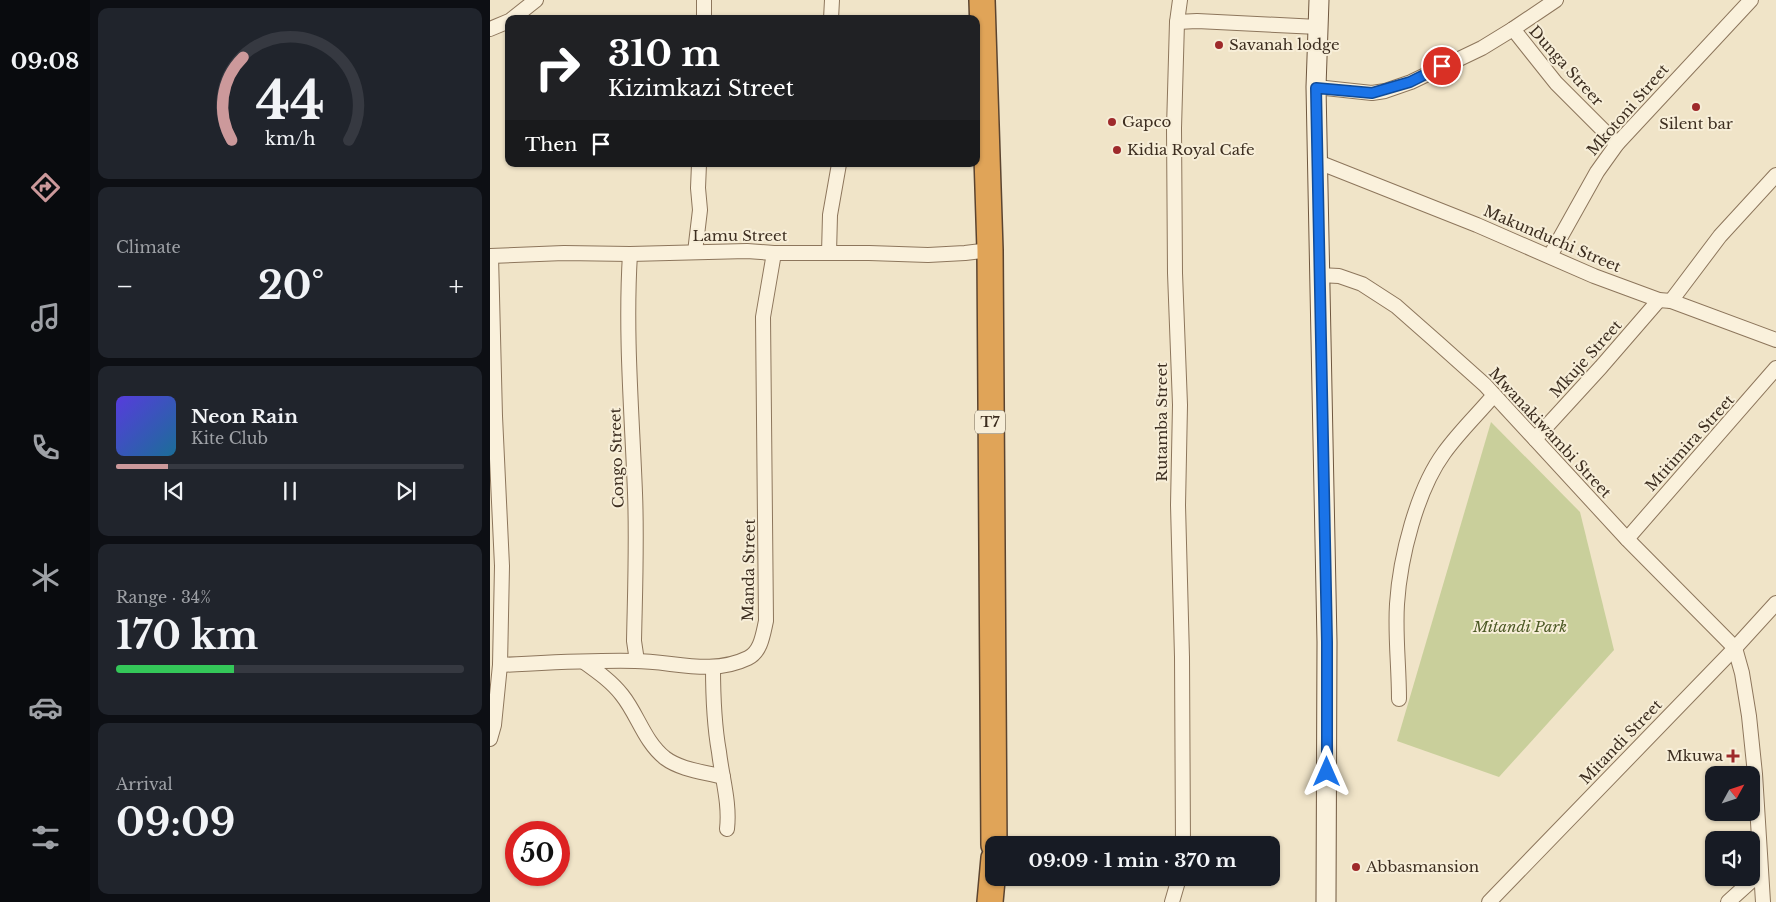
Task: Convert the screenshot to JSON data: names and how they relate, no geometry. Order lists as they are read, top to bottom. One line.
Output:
{"streets":{"highway":["T7"],"street":["Dunga Streer","Mkotoni Street","Lamu Street","Makunduchi Street","Mkuje Street","Rutamba Street","Mwanakiwambi Street","Mtitimira Street","Congo Street","Manda Street","Mitandi Street"]},"crossings":[["Dunga Streer","Mkotoni Street"],["Mkotoni Street","Makunduchi Street"],["Lamu Street","T7"],["Lamu Street","Congo Street"],["Lamu Street","Manda Street"],["Makunduchi Street","Mkuje Street"],["Mkuje Street","Mwanakiwambi Street"],["Mwanakiwambi Street","Mtitimira Street"],["Mwanakiwambi Street","Mitandi Street"],["Congo Street","Manda Street"]],"parks":["Mitandi Park"],"places":{"other":["Savanah lodge","Silent bar","Gapco","Kidia Royal Cafe","Abbasmansion"],"health":["Mkuwa"]},"north":"top right","page":{"tabs":"09:08","turn":["310 m","Kizimkazi Street"],"then":"Then","tile":["Climate",["Range · 34%","170 km"],["Arrival","09:09"]],"heat":["−","20°","+"],"song":["Neon Rain","Kite Club"],"limit":"50","trip":"09:09 · 1 min · 370 m","gauge":["44","km/h"]}}
